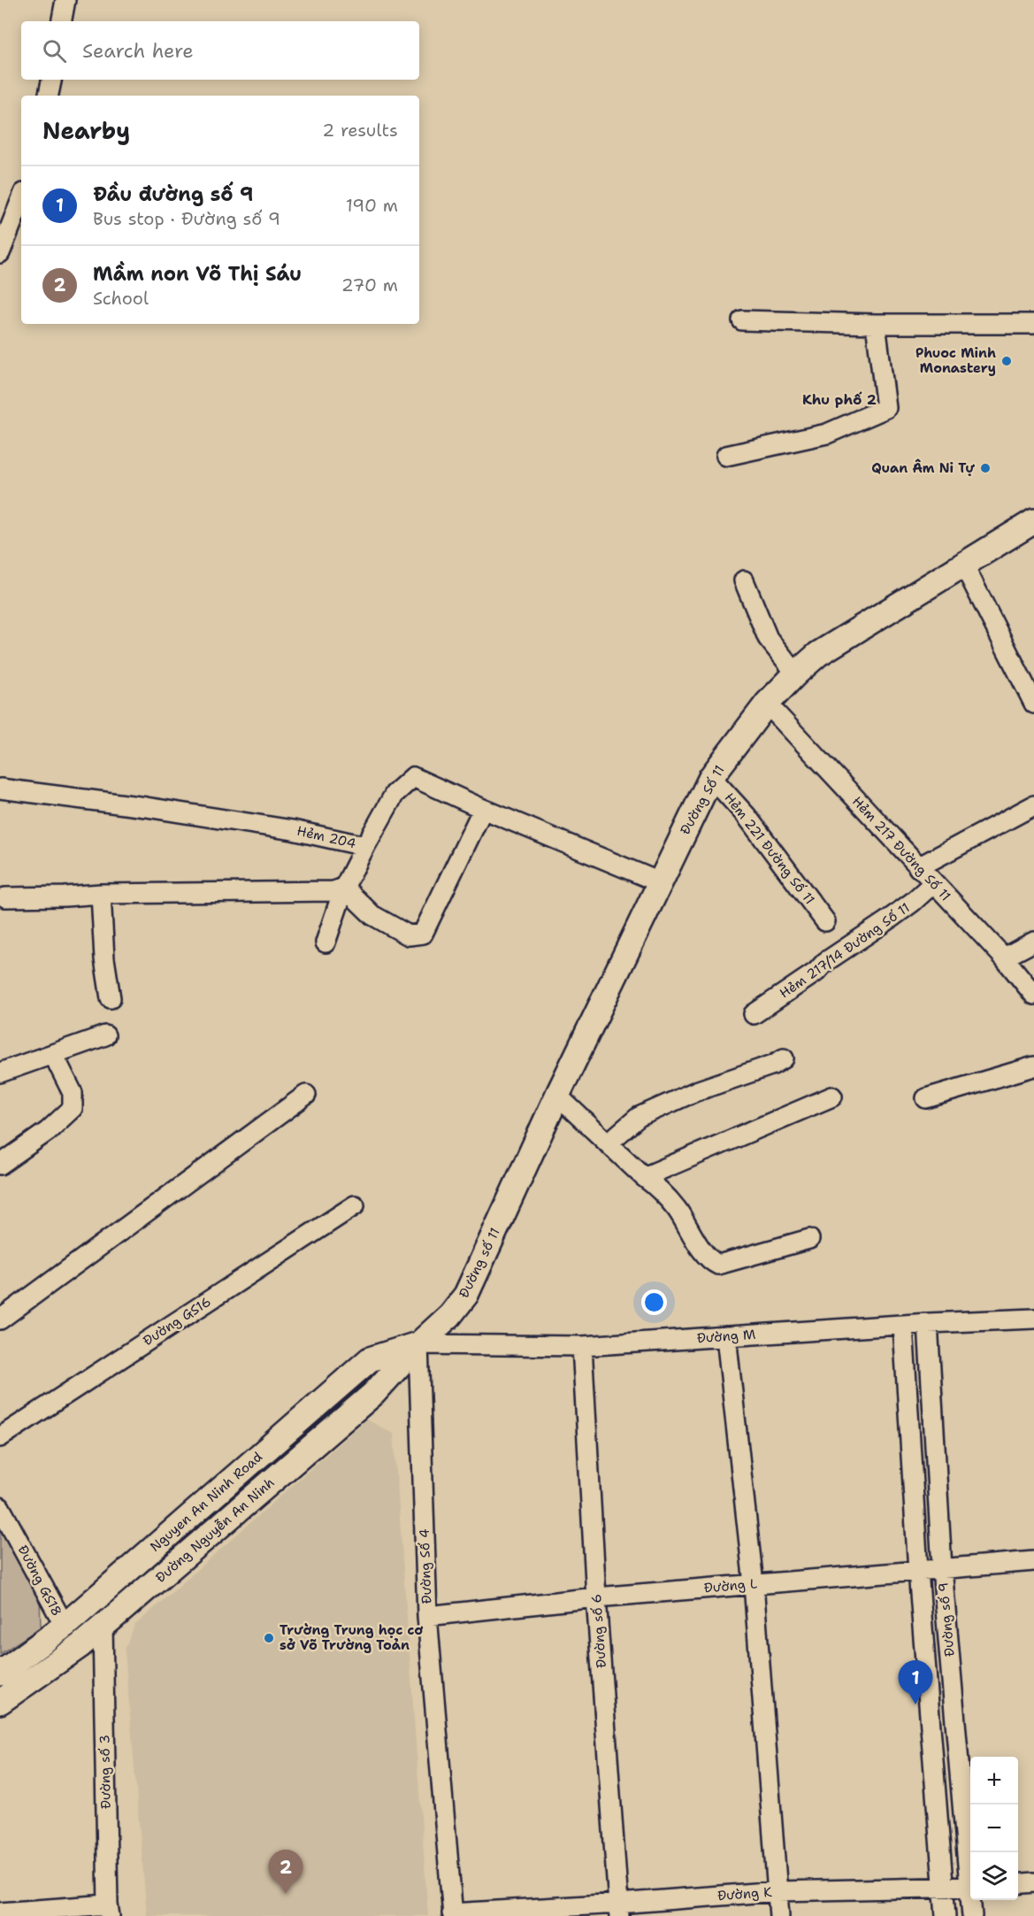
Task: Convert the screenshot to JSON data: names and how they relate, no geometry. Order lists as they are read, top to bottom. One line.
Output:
{"streets":{"main road":["Đường Số 11","Đường số 11","Nguyen An Ninh Road","Đường Nguyễn An Ninh"],"street":["Hẻm 204","Hẻm 221 Đường Số 11","Hẻm 217 Đường Số 11","Hẻm 217/14 Đường Số 11","Đường GS16","Đường M","Đường Số 4","Đường GS18","Đường L","Đường số 9","Đường số 6","Đường số 3","Đường K"]},"crossings":[["Đường Số 11","Hẻm 204"],["Đường Số 11","Hẻm 221 Đường Số 11"],["Đường Số 11","Hẻm 217 Đường Số 11"],["Đường Số 11","Đường số 11"],["Hẻm 217 Đường Số 11","Hẻm 217/14 Đường Số 11"],["Đường số 11","Đường M"],["Đường số 11","Nguyen An Ninh Road"],["Đường số 11","Đường Nguyễn An Ninh"],["Đường số 11","Đường Số 4"],["Đường M","Nguyen An Ninh Road"],["Đường M","Đường Nguyễn An Ninh"],["Đường M","Đường Số 4"],["Đường M","Đường số 9"],["Đường M","Đường số 6"],["Nguyen An Ninh Road","Đường Nguyễn An Ninh"],["Nguyen An Ninh Road","Đường Số 4"],["Nguyen An Ninh Road","Đường GS18"],["Đường Nguyễn An Ninh","Đường Số 4"],["Đường Nguyễn An Ninh","Đường số 3"],["Đường Số 4","Đường L"],["Đường Số 4","Đường K"],["Đường L","Đường số 9"],["Đường L","Đường số 6"],["Đường số 9","Đường K"],["Đường số 6","Đường K"]],"districts":["Khu phố 2"],"places":["Phuoc Minh Monastery","Quan Âm Ni Tự","Trường Trung học cơ sở Võ Trường Toản"],"page":{"search":"Search here","heading":["Nearby","2 results"],"list":[{"mark":"1","name":"Đầu đường số 9","note":"Bus stop · Đường số 9","value":"190 m"},{"mark":"2","name":"Mầm non Võ Thị Sáu","note":"School","value":"270 m"}],"pins":["1","2"],"map_buttons":["+","−"]}}
